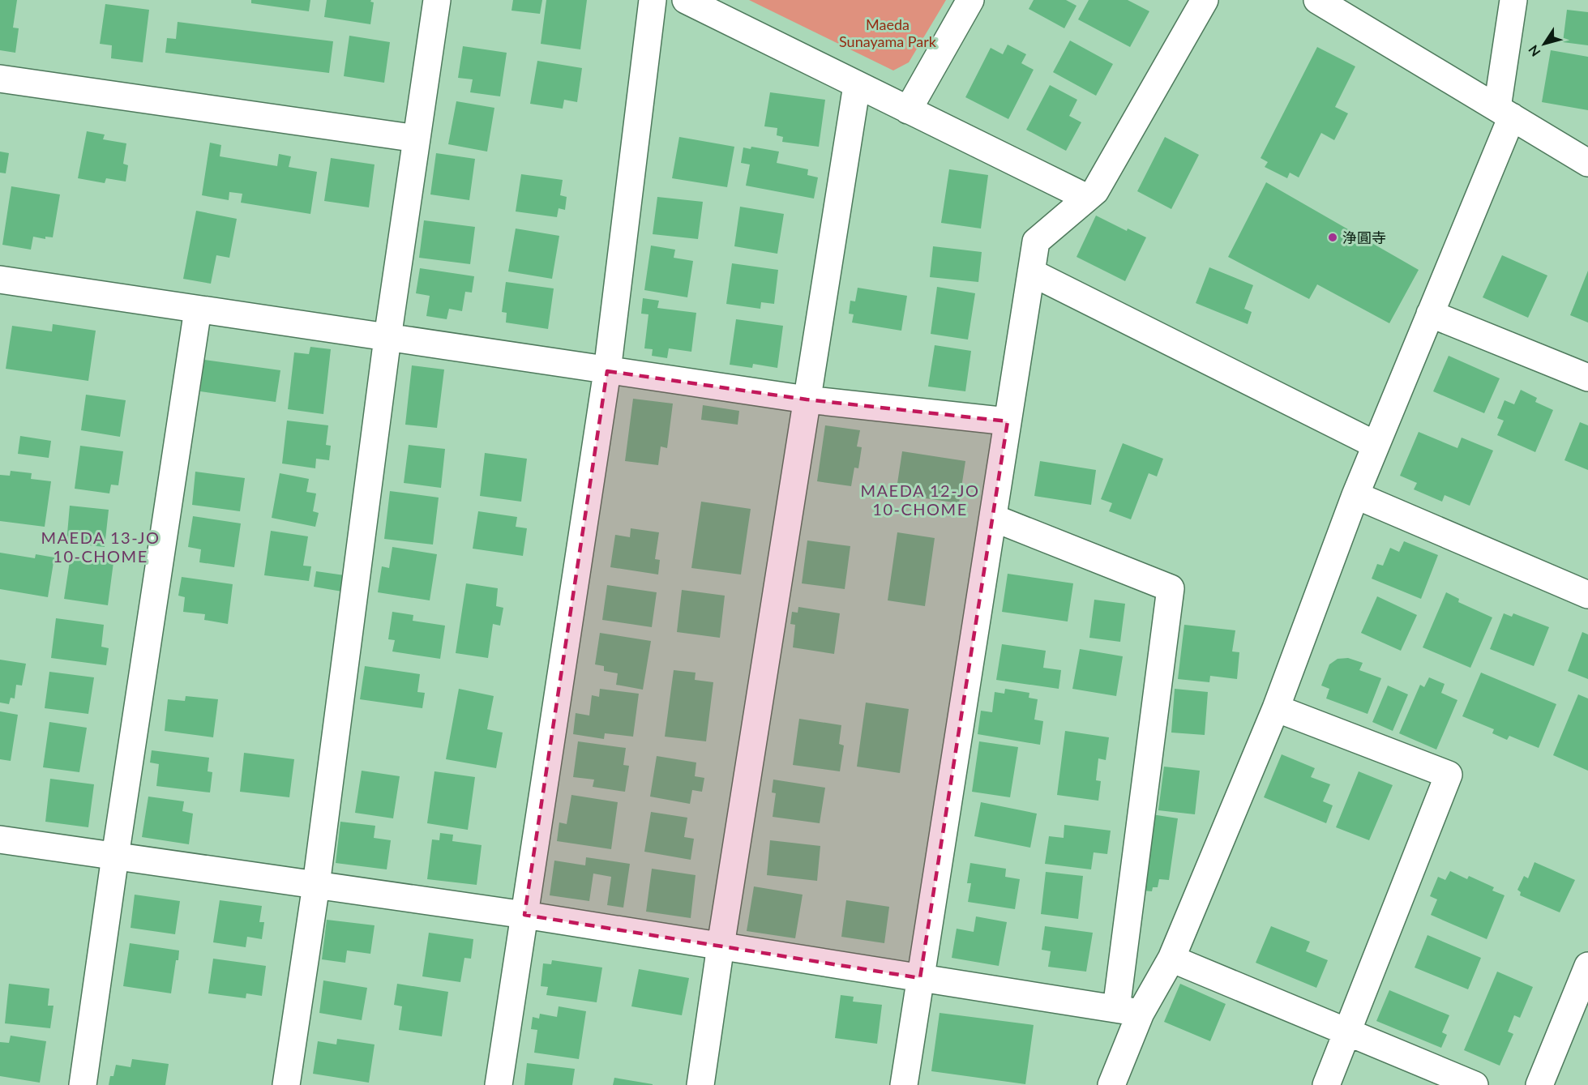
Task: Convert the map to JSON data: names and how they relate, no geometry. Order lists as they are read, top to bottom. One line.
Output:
{"districts":["MAEDA 12-JO 10-CHOME","MAEDA 13-JO 10-CHOME"],"parks":["Maeda Sunayama Park"],"places":["浄圓寺"],"north":"bottom left"}
